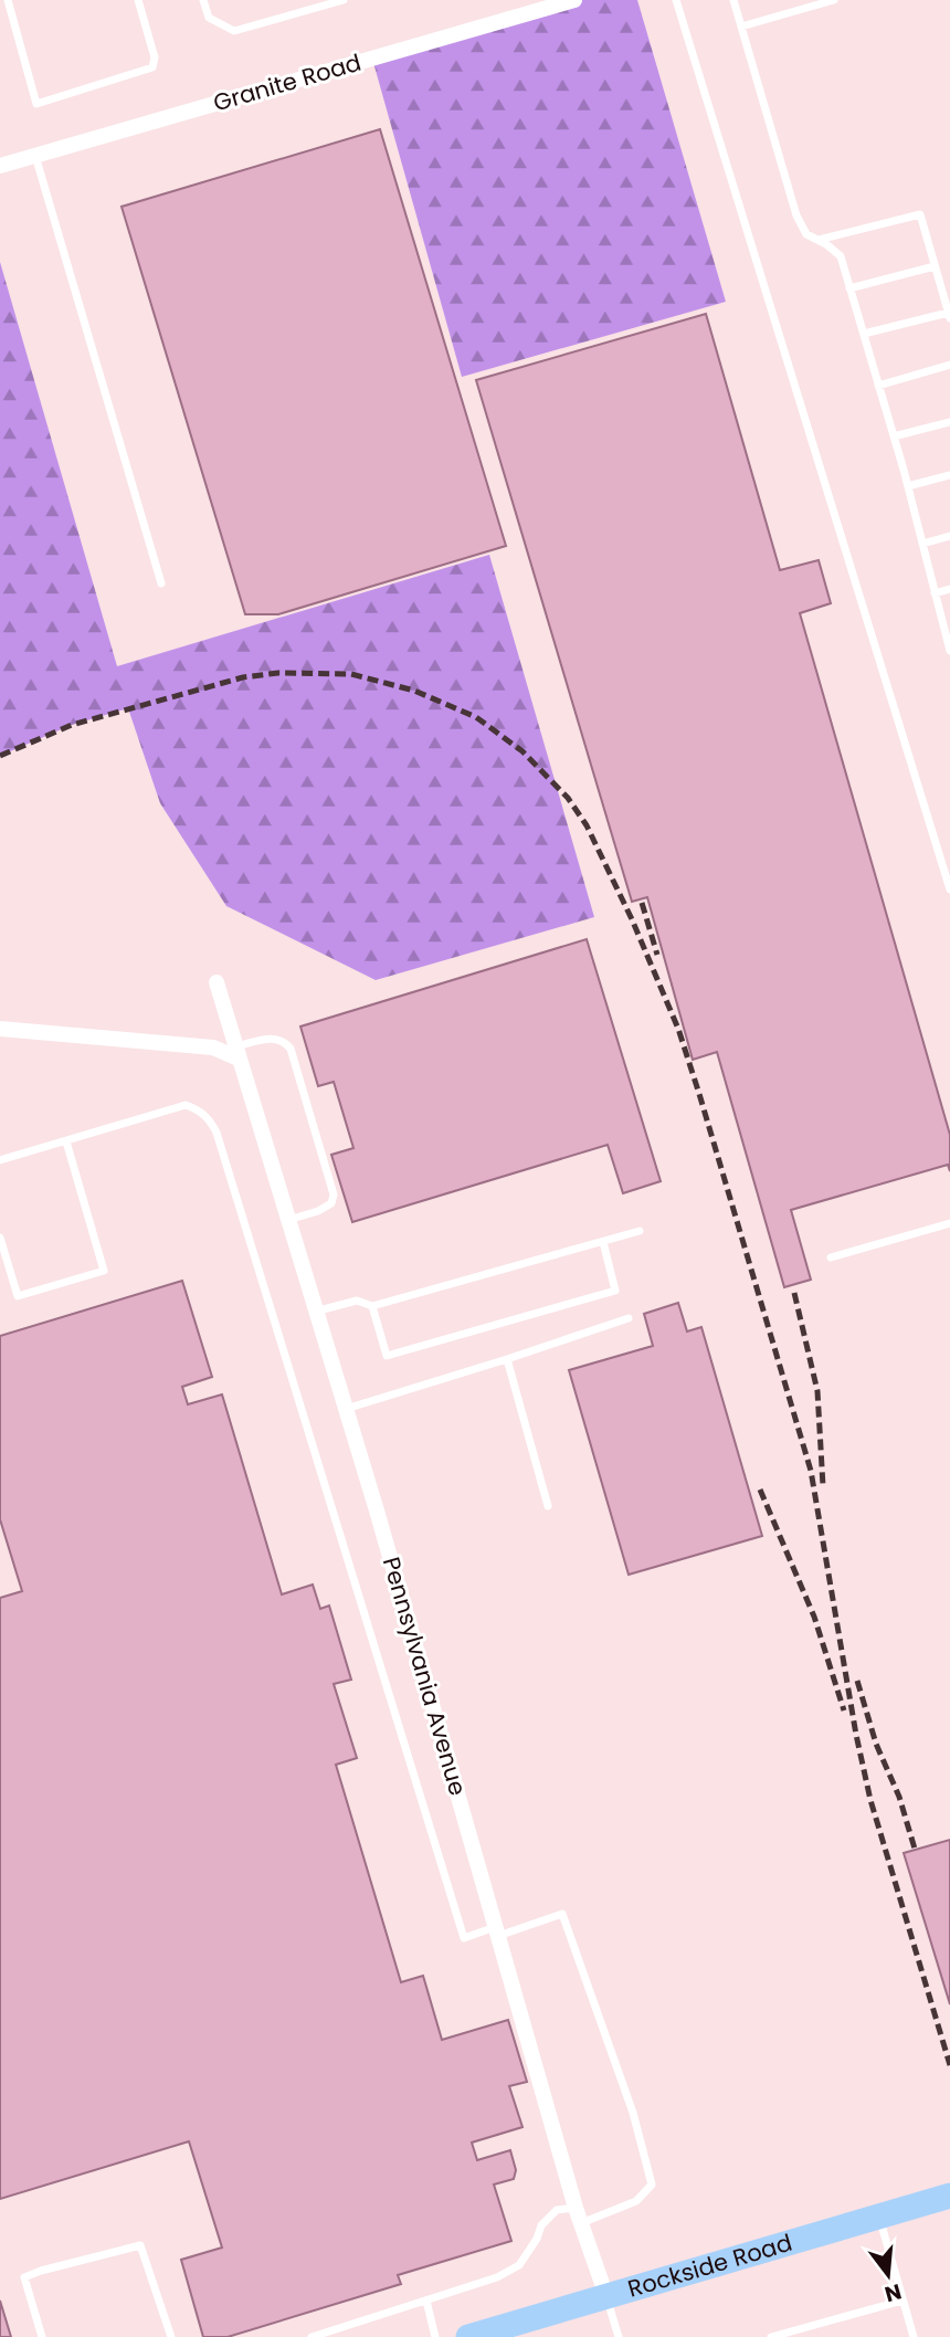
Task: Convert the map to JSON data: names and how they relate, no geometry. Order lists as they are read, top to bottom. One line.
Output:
{"streets":{"main road":["Rockside Road"],"street":["Granite Road","Pennsylvania Avenue"]},"crossings":[["Pennsylvania Avenue","Rockside Road"]],"north":"bottom"}
